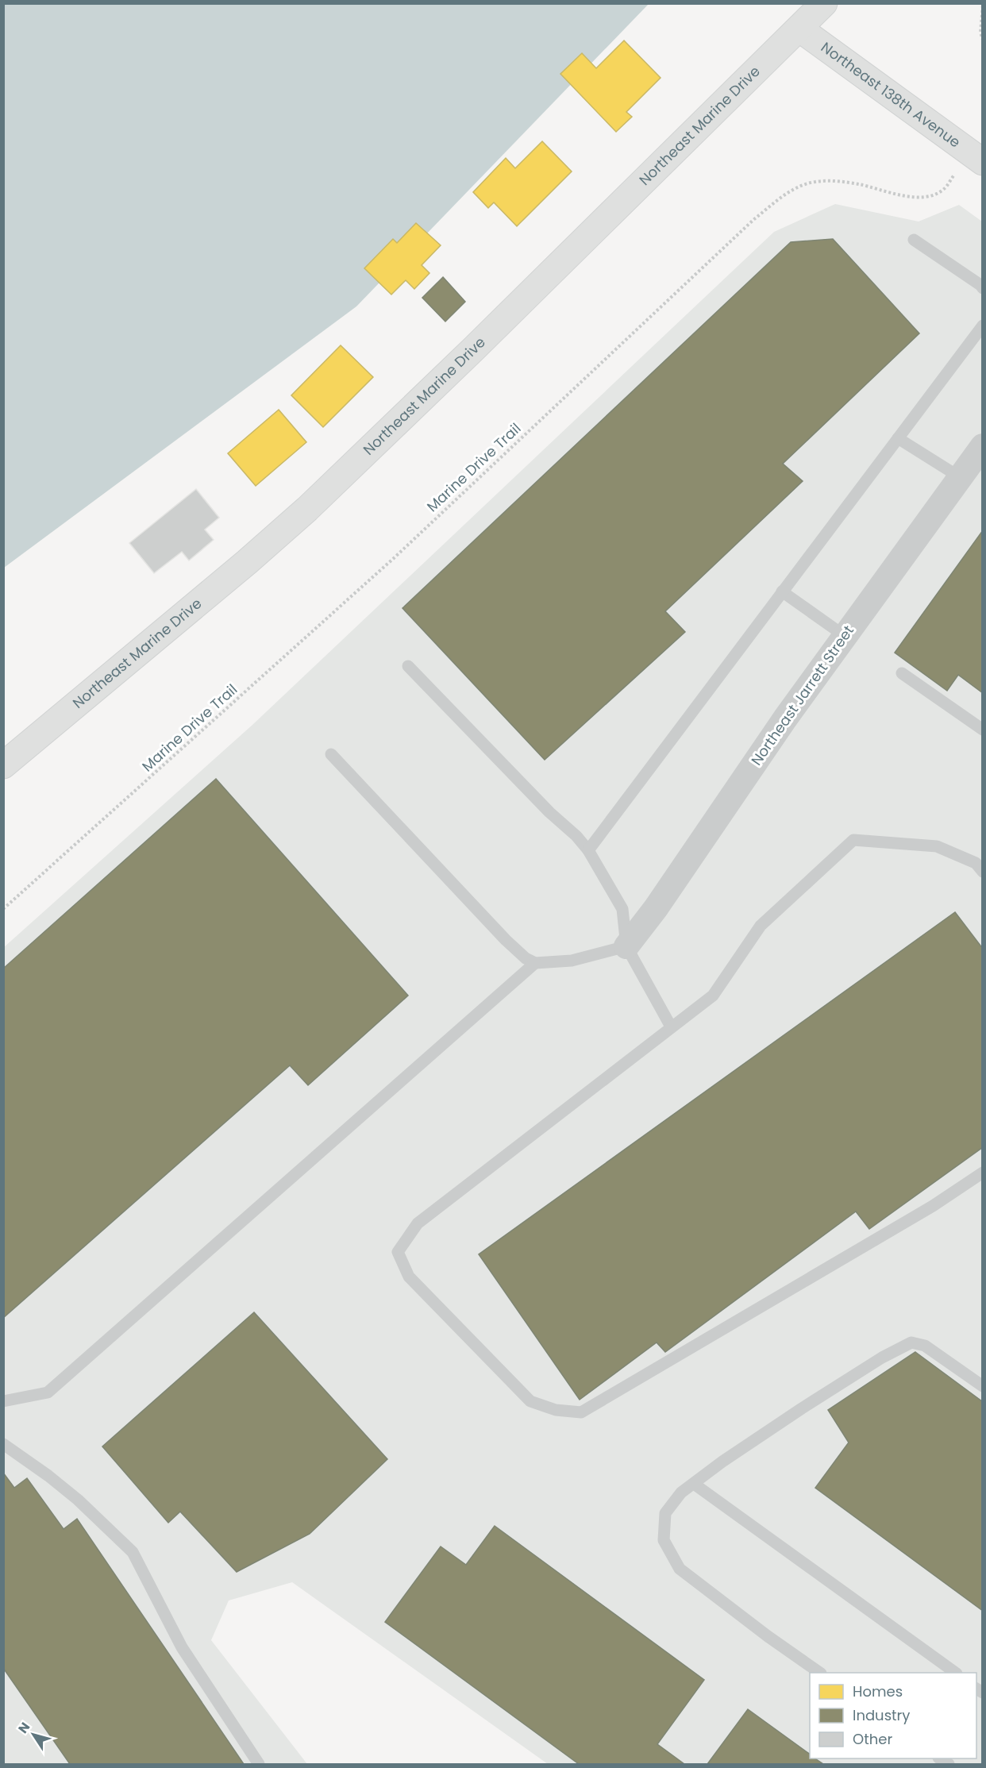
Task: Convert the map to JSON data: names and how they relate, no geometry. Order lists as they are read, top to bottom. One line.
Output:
{"streets":{"main road":["Northeast 138th Avenue","Northeast Marine Drive"],"street":["Northeast Jarrett Street"],"path":["Marine Drive Trail"]},"crossings":[["Northeast 138th Avenue","Northeast Marine Drive"],["Northeast 138th Avenue","Marine Drive Trail"]],"legend":["Homes","Industry","Other"],"north":"top left"}
